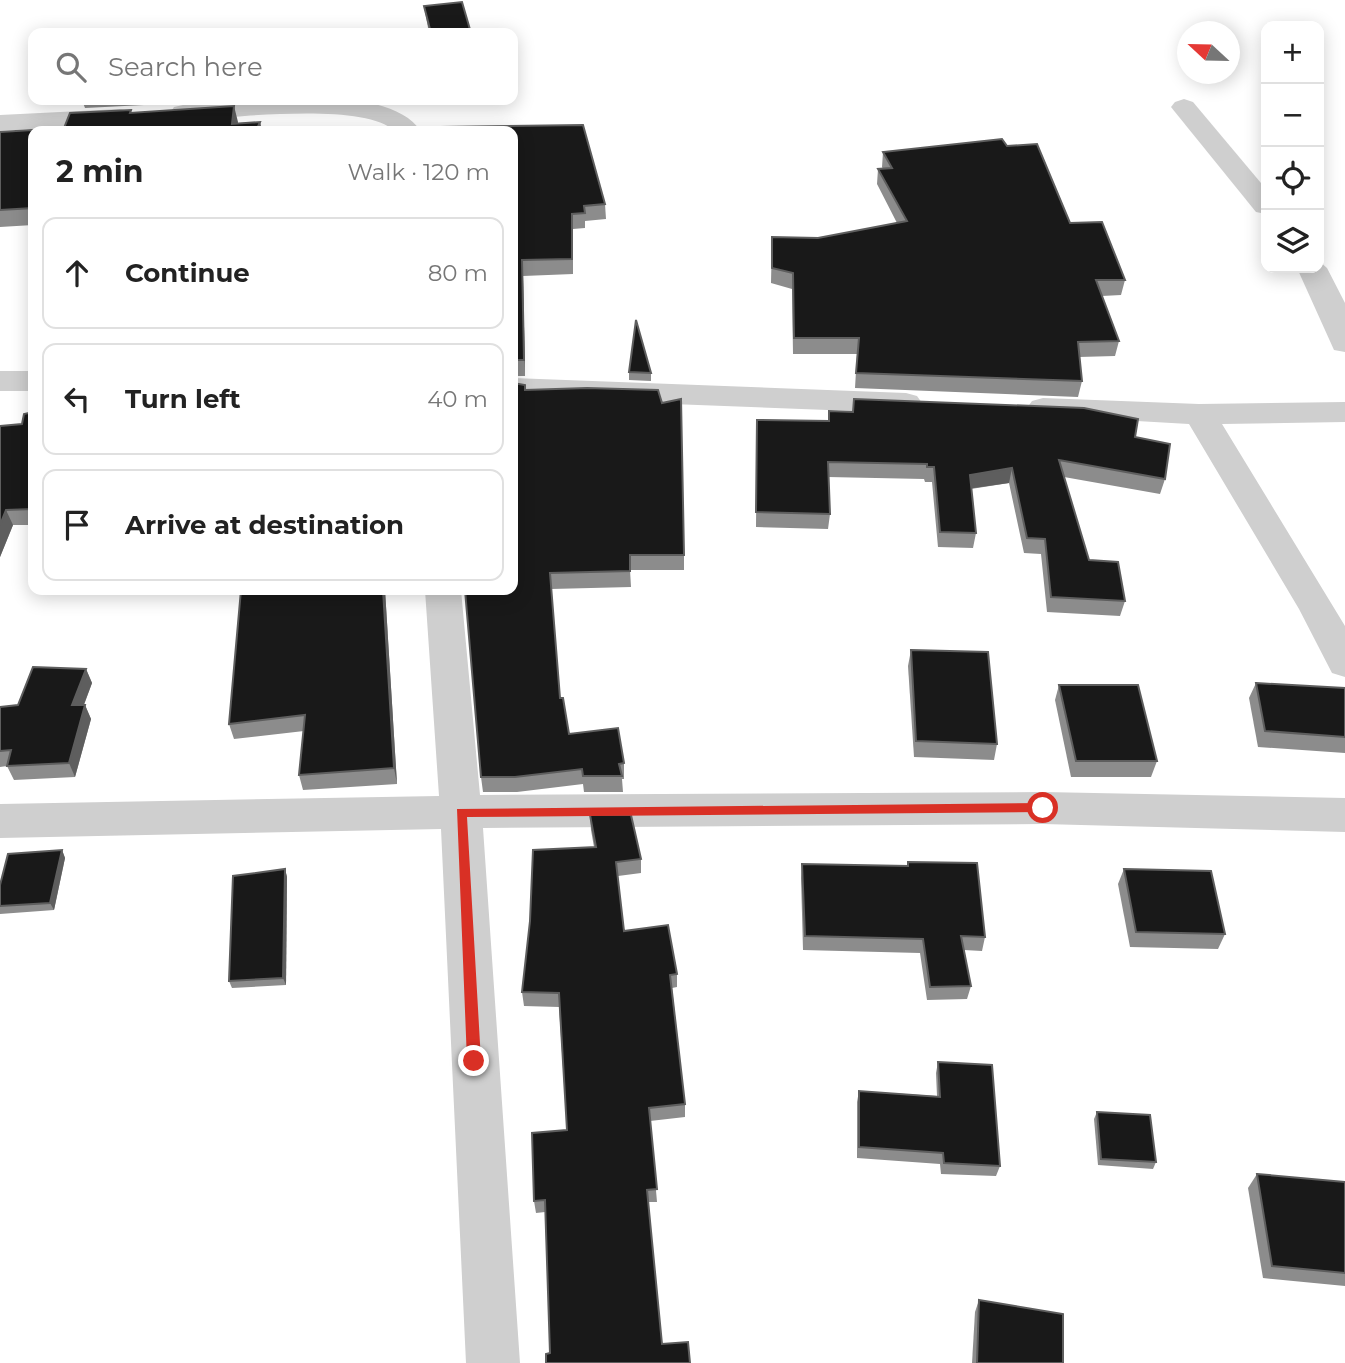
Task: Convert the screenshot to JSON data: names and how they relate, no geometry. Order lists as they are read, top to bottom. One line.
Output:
{"north":"left","page":{"map_buttons":["+","−"],"search":"Search here","heading":["2 min","Walk · 120 m"],"list":[["Continue","80 m"],["Turn left","40 m"],"Arrive at destination"]}}
